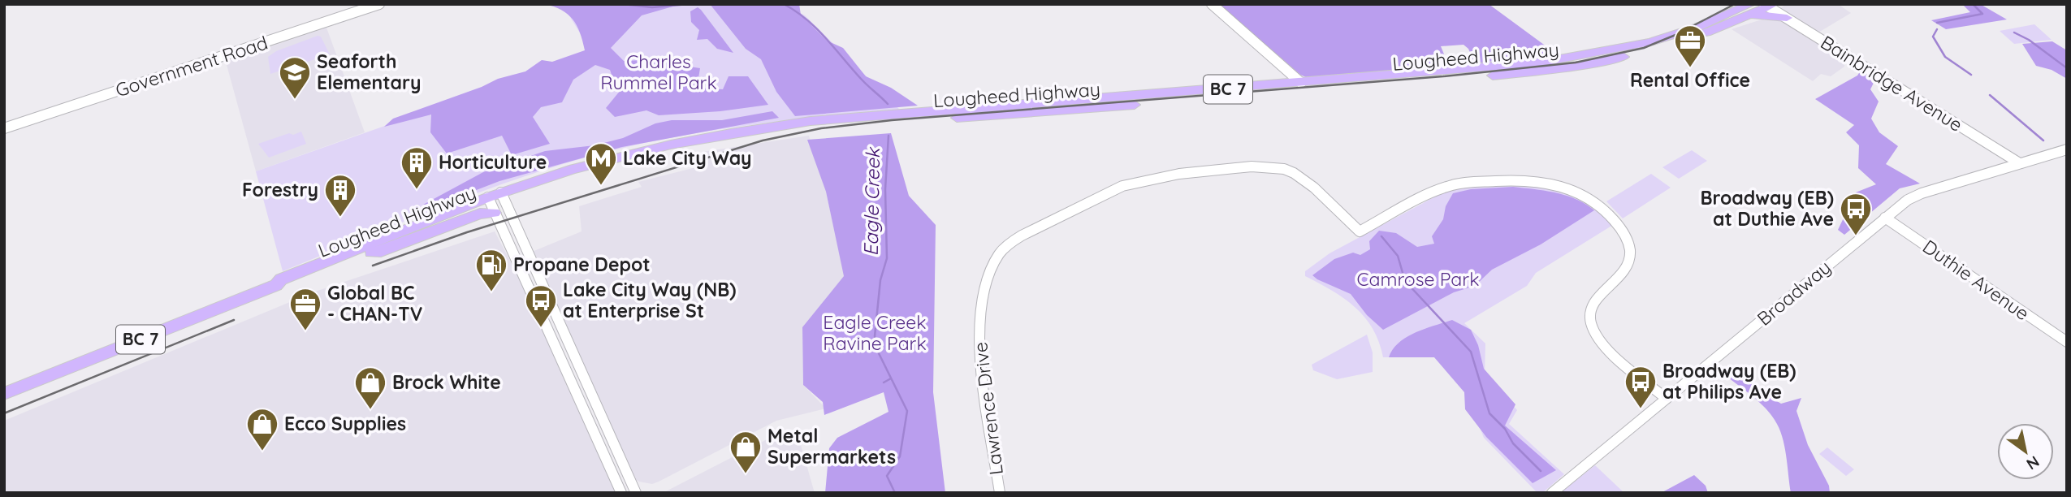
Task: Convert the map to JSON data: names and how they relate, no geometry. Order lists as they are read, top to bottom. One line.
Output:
{"streets":{"main road":["Lougheed Highway","BC 7"],"street":["Government Road","Bainbridge Avenue","Duthie Avenue","Broadway","Lawrence Drive"]},"crossings":[["Lougheed Highway","Bainbridge Avenue"],["Bainbridge Avenue","Broadway"],["Duthie Avenue","Broadway"],["Broadway","Lawrence Drive"]],"water":["Eagle Creek"],"parks":["Charles Rummel Park","Camrose Park","Eagle Creek Ravine Park"],"places":{"office":["Rental Office","Global BC - CHAN-TV"],"school or university":["Seaforth Elementary"],"metro station":["Lake City Way"],"building":["Horticulture","Forestry"],"bus stop":["Broadway (EB) at Duthie Ave","Lake City Way (NB) at Enterprise St","Broadway (EB) at Philips Ave"],"fuel station":["Propane Depot"],"shop":["Brock White","Ecco Supplies","Metal Supermarkets"]},"north":"bottom right"}
